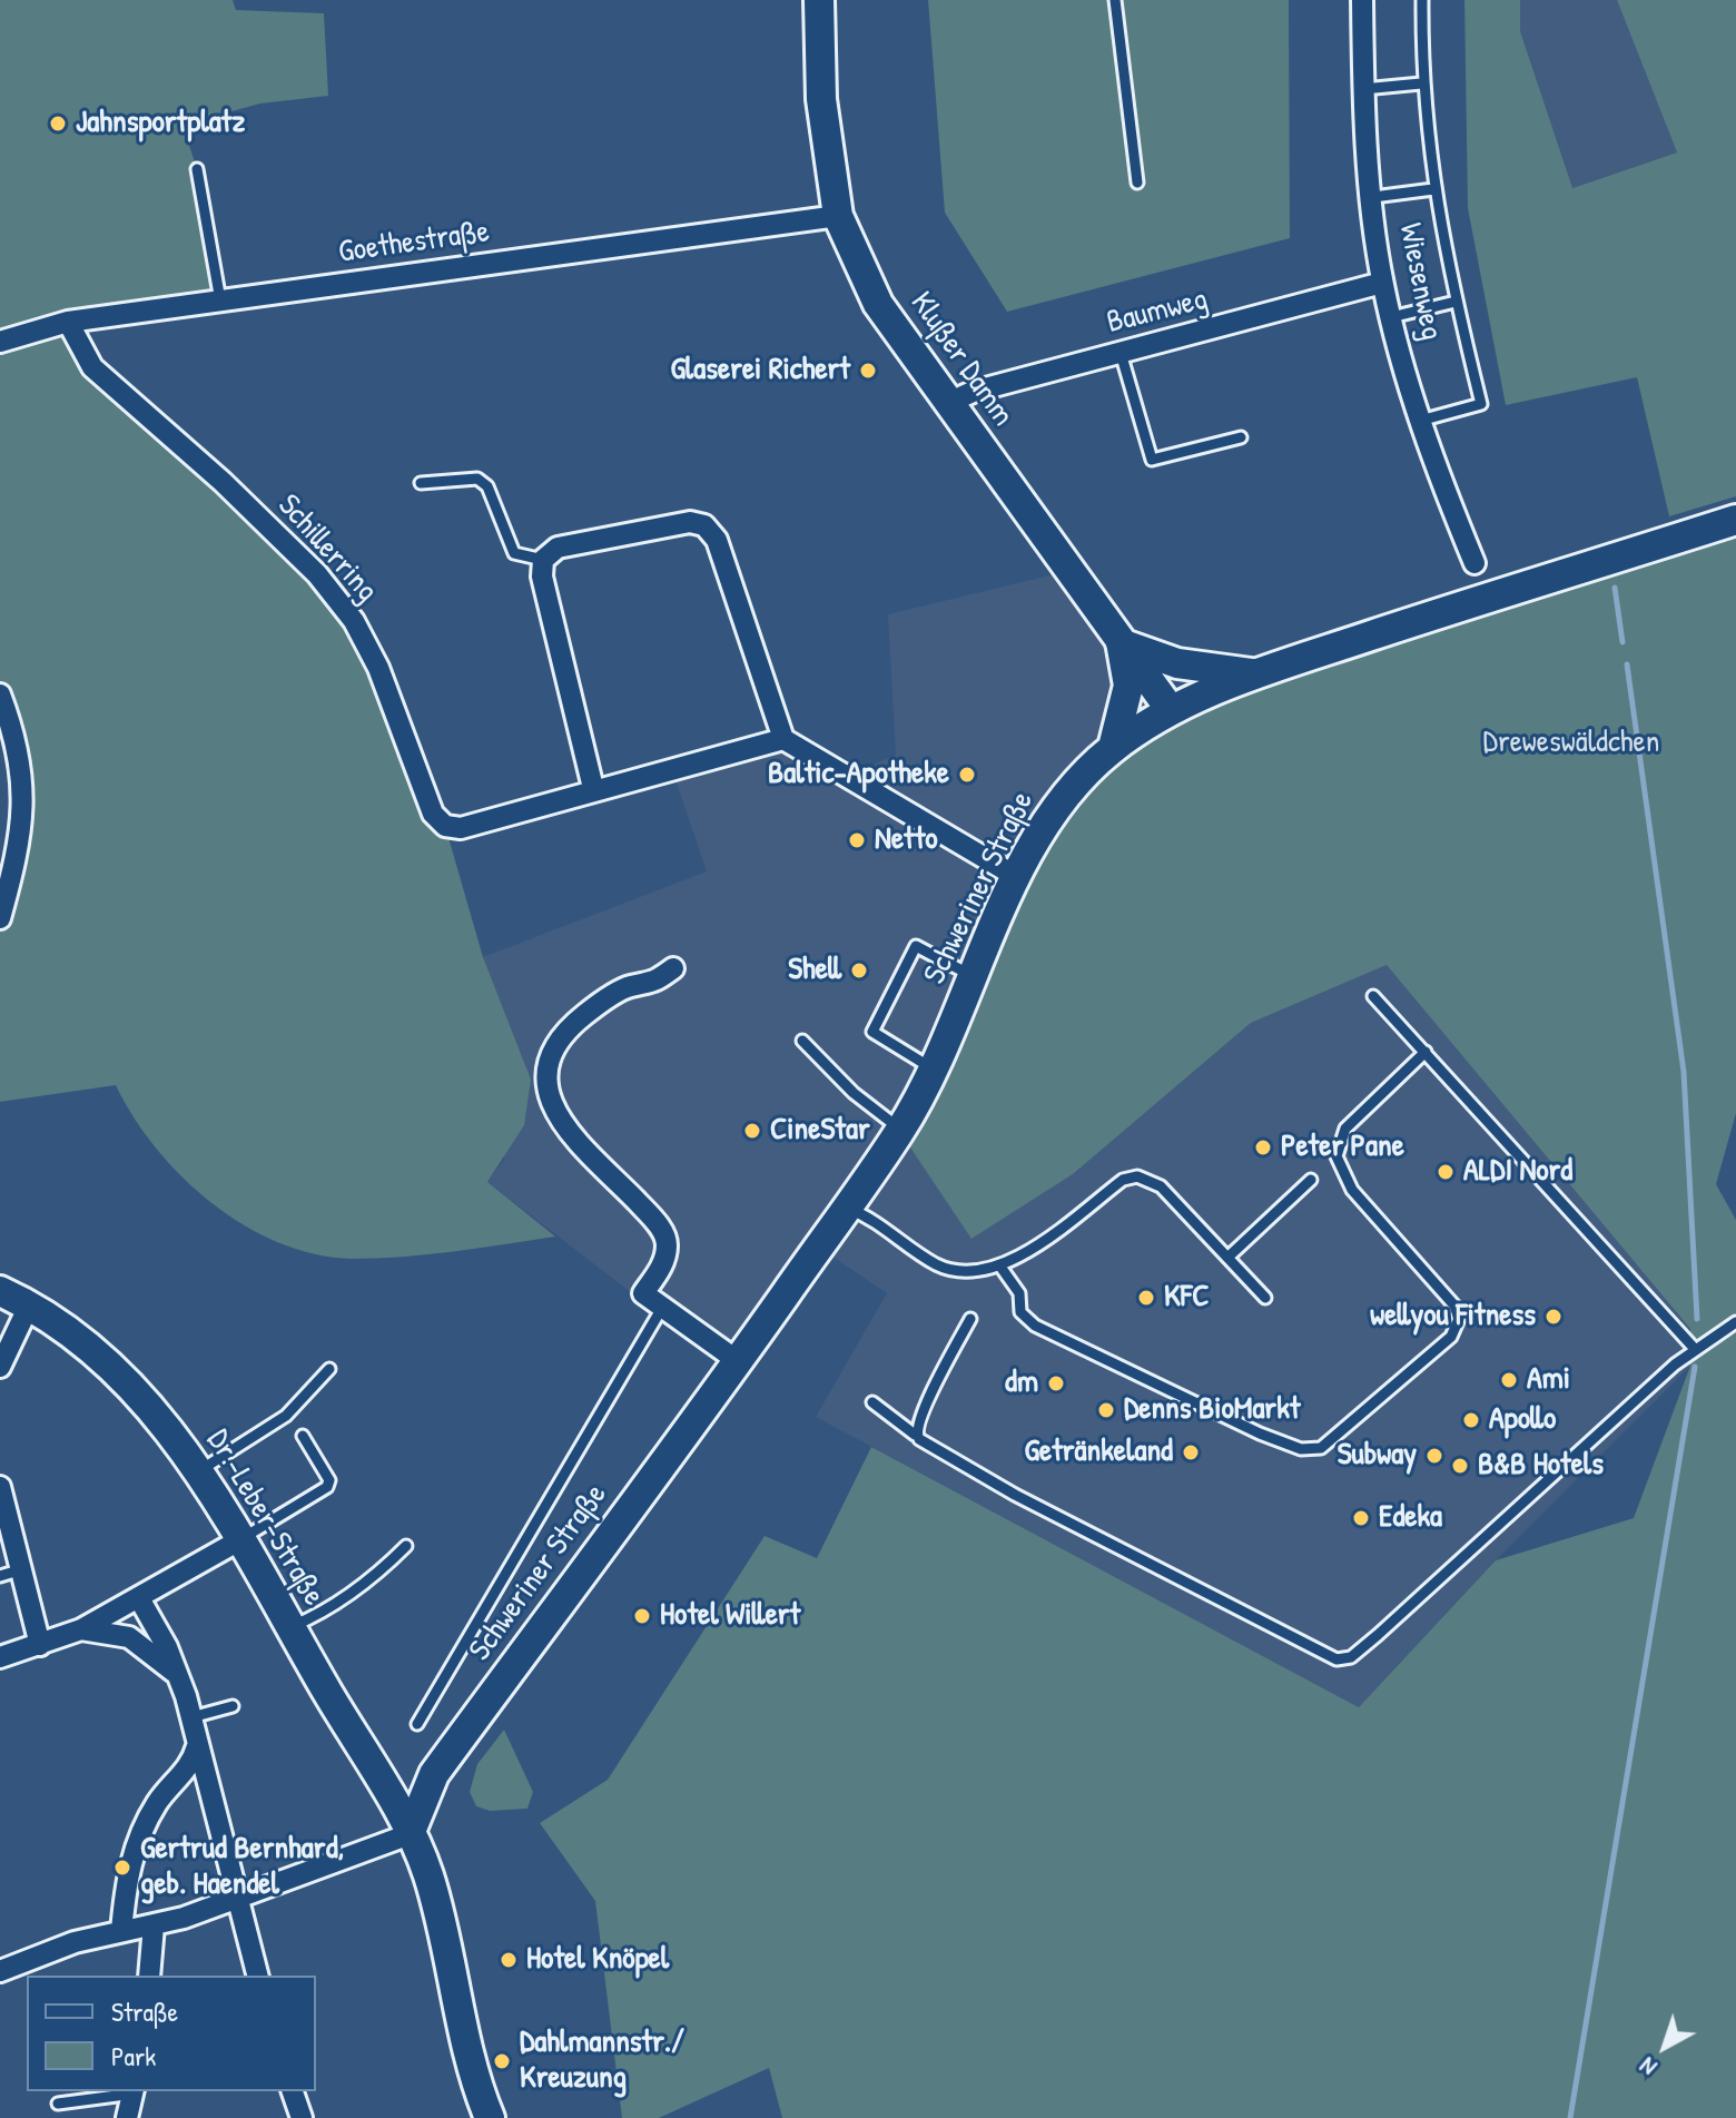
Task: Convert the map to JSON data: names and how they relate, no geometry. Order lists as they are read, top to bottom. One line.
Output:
{"streets":{"main road":["Klußer Damm","Schweriner Straße","Dr.-Leber-Straße"],"street":["Goethestraße","Wiesenweg","Baumweg","Schillerring"]},"crossings":[["Goethestraße","Klußer Damm"],["Goethestraße","Schillerring"],["Wiesenweg","Baumweg"],["Baumweg","Klußer Damm"],["Klußer Damm","Schweriner Straße"],["Schweriner Straße","Dr.-Leber-Straße"]],"parks":["Dreweswäldchen"],"places":["Jahnsportplatz","Glaserei Richert","Baltic-Apotheke","Netto","Shell","CineStar","Peter Pane","ALDI Nord","KFC","wellyou Fitness","Ami","dm","Denns BioMarkt","Apollo","Getränkeland","Subway","B&B Hotels","Edeka","Hotel Willert","Gertrud Bernhard, geb. Haendel","Hotel Knöpel","Dahlmannstr./ Kreuzung"],"legend":["Straße","Park"],"north":"bottom left"}
